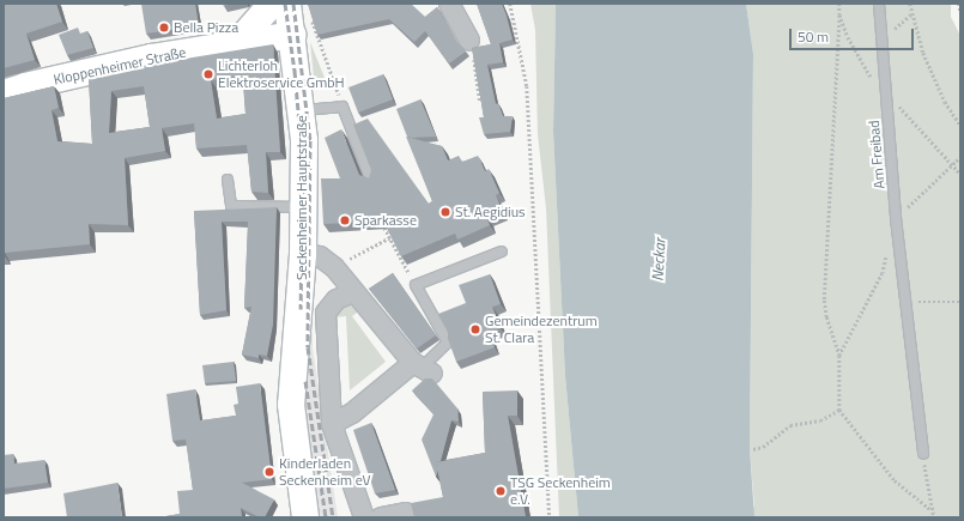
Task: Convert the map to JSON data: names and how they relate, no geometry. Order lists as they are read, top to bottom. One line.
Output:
{"streets":{"main road":["Kloppenheimer Straße","Seckenheimer Hauptstraße"],"lane":["Am Freibad"]},"crossings":[["Kloppenheimer Straße","Seckenheimer Hauptstraße"]],"water":["Neckar"],"places":["Bella Pizza","Lichterloh Elektroservice GmbH","St. Aegidius","Sparkasse","Gemeindezentrum St. Clara","Kinderladen Seckenheim eV","TSG Seckenheim e.V."],"scale_bar":"50 m"}
